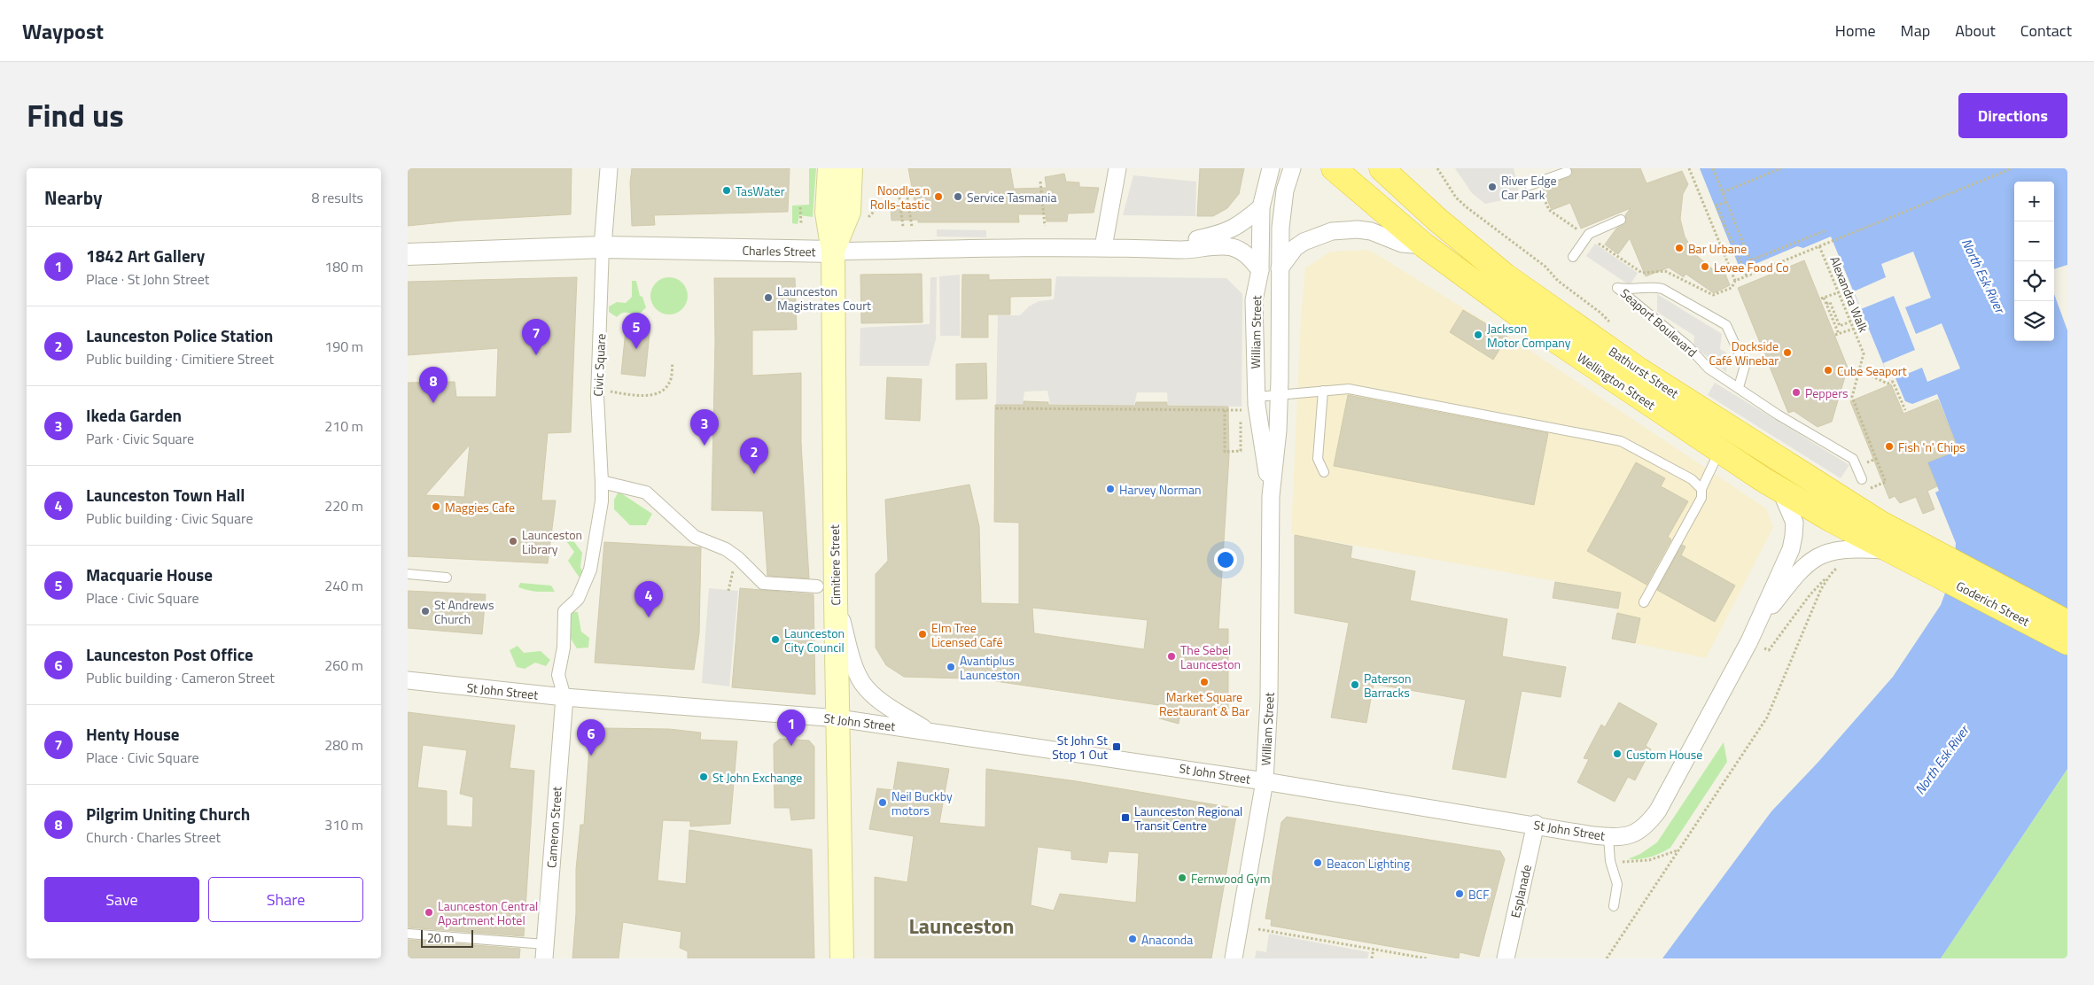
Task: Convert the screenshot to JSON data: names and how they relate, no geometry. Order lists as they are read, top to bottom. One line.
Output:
{"streets":{"highway":["Bathurst Street","Wellington Street","Goderich Street"],"main road":["Cimitiere Street"],"street":["Charles Street","William Street","Civic Square","St John Street","Cameron Street","Esplanade"],"lane":["Seaport Boulevard"],"path":["Alexandra Walk"]},"crossings":[["Charles Street","William Street"],["Charles Street","Civic Square"],["Charles Street","Cimitiere Street"],["Alexandra Walk","Seaport Boulevard"],["William Street","St John Street"],["Civic Square","St John Street"],["Civic Square","Cameron Street"],["Bathurst Street","Wellington Street"],["Bathurst Street","Goderich Street"],["Wellington Street","Goderich Street"],["Wellington Street","St John Street"],["Cimitiere Street","St John Street"],["St John Street","Cameron Street"],["St John Street","Esplanade"]],"districts":["Launceston"],"water":["North Esk River"],"places":{"other":["River Edge Car Park","TasWater","Noodles n Rolls-tastic","Service Tasmania","Bar Urbane","Levee Food Co","Launceston Magistrates Court","Jackson Motor Company","Dockside Café Winebar","Cube Seaport","Peppers","Fish 'n' Chips","Harvey Norman","Maggies Cafe","Launceston Library","St Andrews Church","Elm Tree Licensed Café","Launceston City Council","The Sebel Launceston","Avantiplus Launceston","Market Square Restaurant & Bar","Paterson Barracks","Custom House","St John Exchange","Neil Buckby motors","Beacon Lighting","Fernwood Gym","BCF","Launceston Central Apartment Hotel","Anaconda"],"transit":["St John St Stop 1 Out","Launceston Regional Transit Centre"]},"scale_bar":"20 m","page":{"header":"Waypost","nav":["Home","Map","About","Contact"],"title":"Find us","buttons":["Directions",["Save","Share"]],"heading":["Nearby","8 results"],"map_buttons":["+","−"],"list":[{"mark":"1","name":"1842 Art Gallery","note":"Place · St John Street","value":"180 m"},{"mark":"2","name":"Launceston Police Station","note":"Public building · Cimitiere Street","value":"190 m"},{"mark":"3","name":"Ikeda Garden","note":"Park · Civic Square","value":"210 m"},{"mark":"4","name":"Launceston Town Hall","note":"Public building · Civic Square","value":"220 m"},{"mark":"5","name":"Macquarie House","note":"Place · Civic Square","value":"240 m"},{"mark":"6","name":"Launceston Post Office","note":"Public building · Cameron Street","value":"260 m"},{"mark":"7","name":"Henty House","note":"Place · Civic Square","value":"280 m"},{"mark":"8","name":"Pilgrim Uniting Church","note":"Church · Charles Street","value":"310 m"}],"pins":["5","7","8","3","2","4","1","6"],"scale":"20 m"}}
